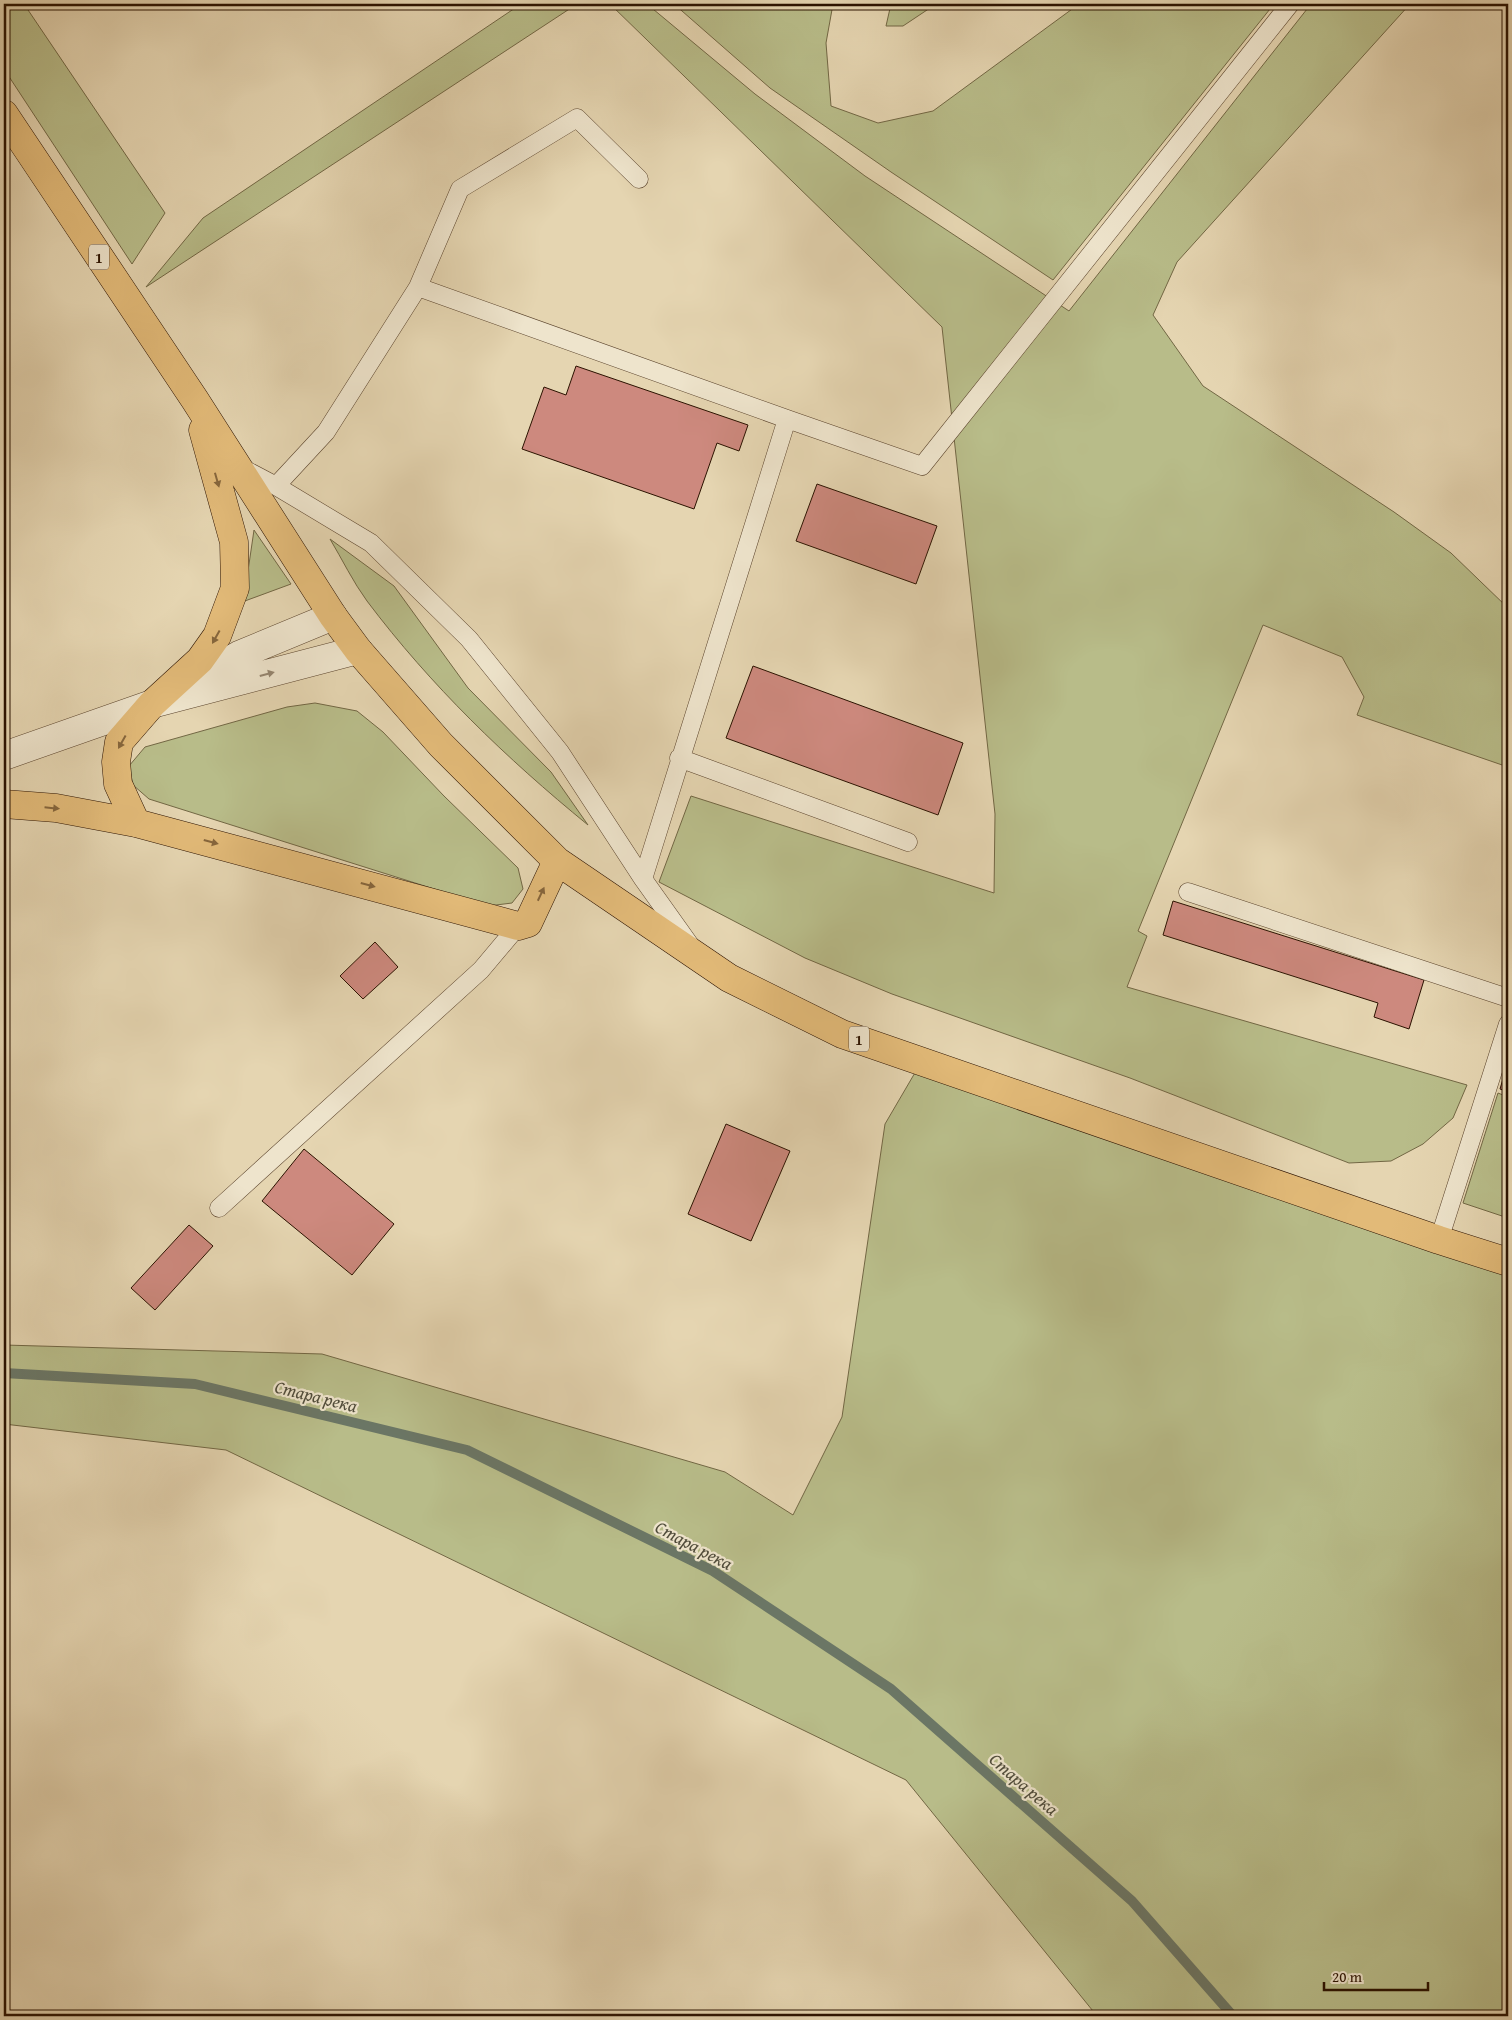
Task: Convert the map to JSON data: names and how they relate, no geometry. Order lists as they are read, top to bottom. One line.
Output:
{"streets":{"main road":["1"]},"water":["Стара река"],"scale_bar":"20 m"}
